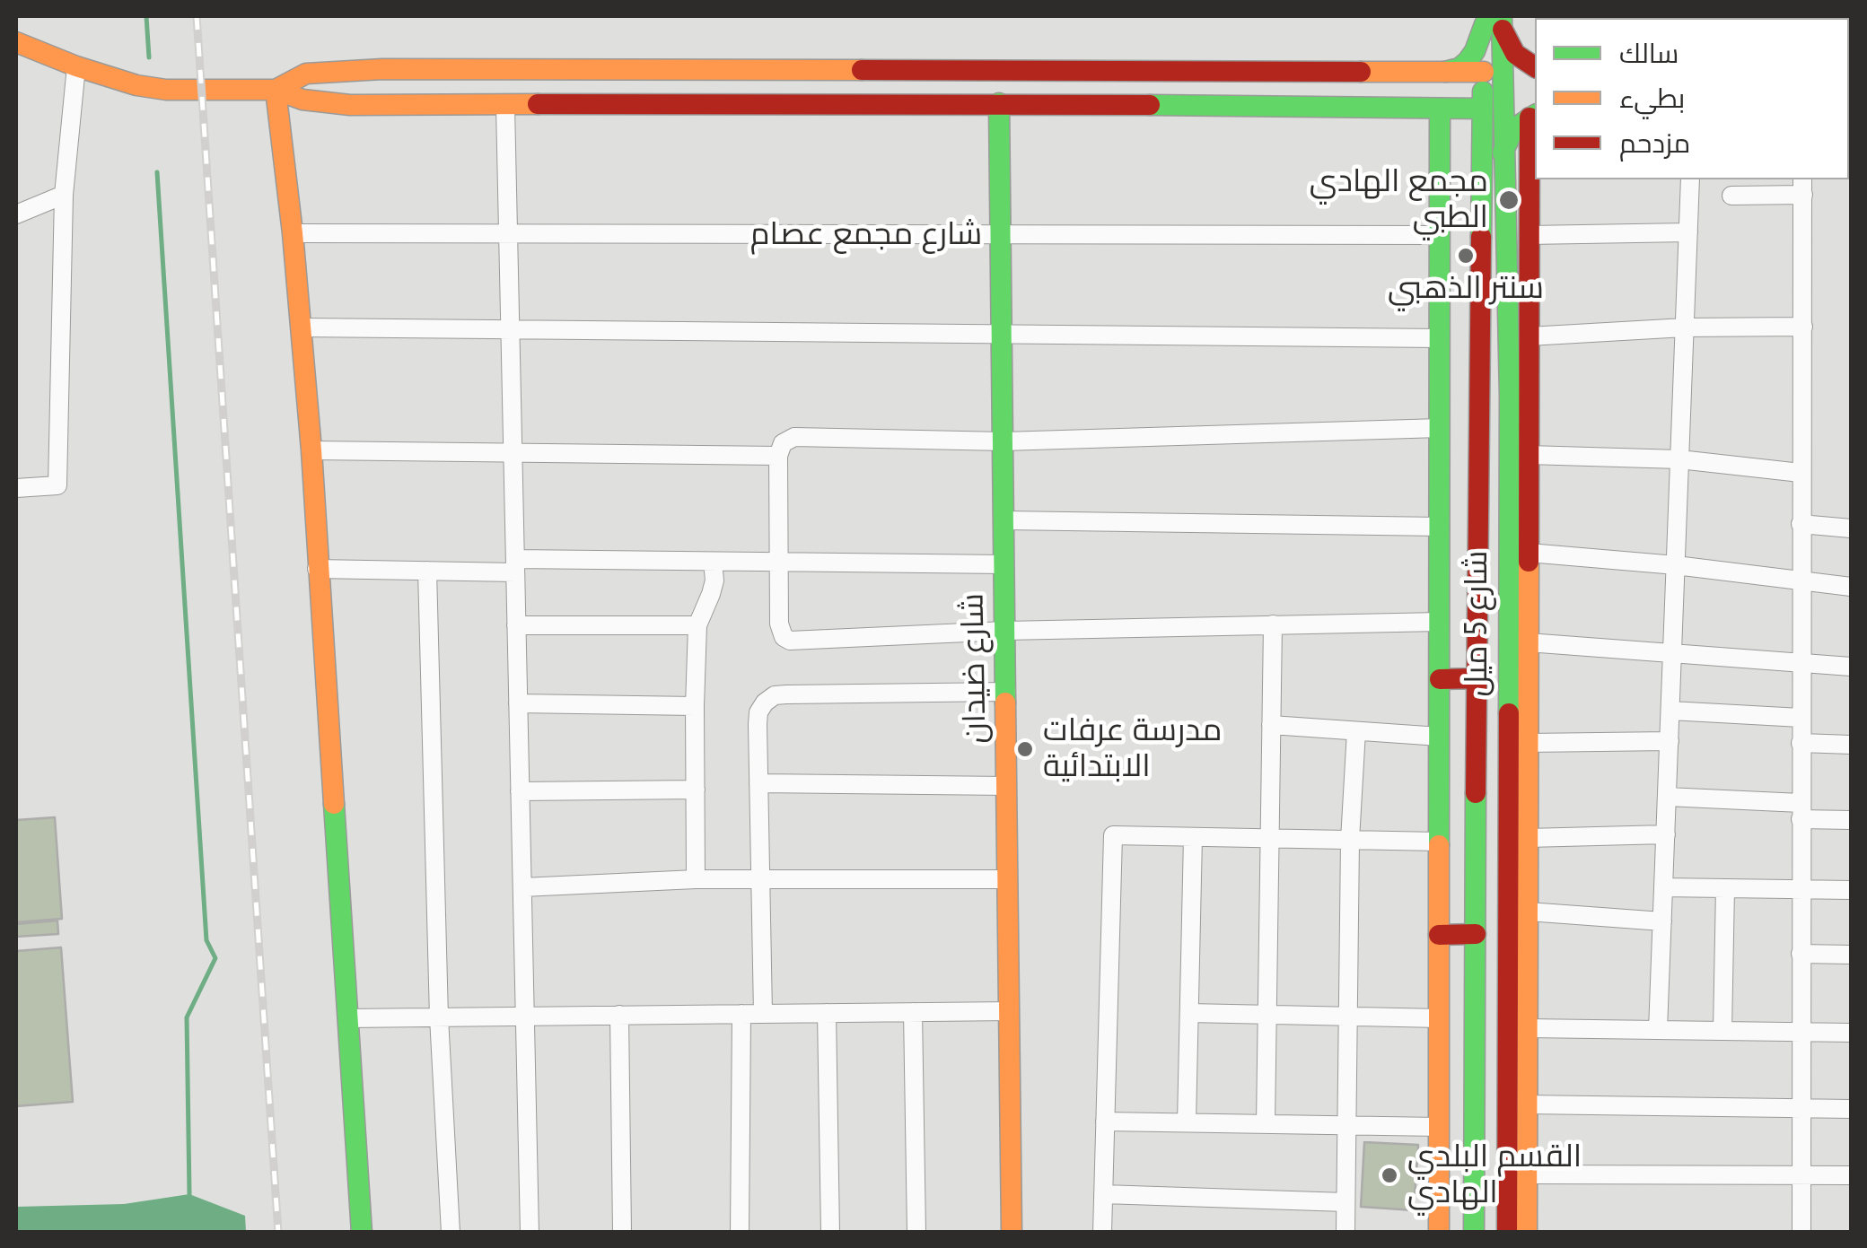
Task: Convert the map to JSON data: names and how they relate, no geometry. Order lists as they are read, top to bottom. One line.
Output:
{"streets":{"main road":["شارع 5 ميل","شارع ضيدان"],"street":["شارع مجمع عصام"]},"crossings":[["شارع مجمع عصام","شارع ضيدان"]],"places":["مجمع الهادي الطبي","سنتر الذهبي","مدرسة عرفات الابتدائية","القسم البلدي الهادي"],"legend":["سالك","بطيء","مزدحم"]}
